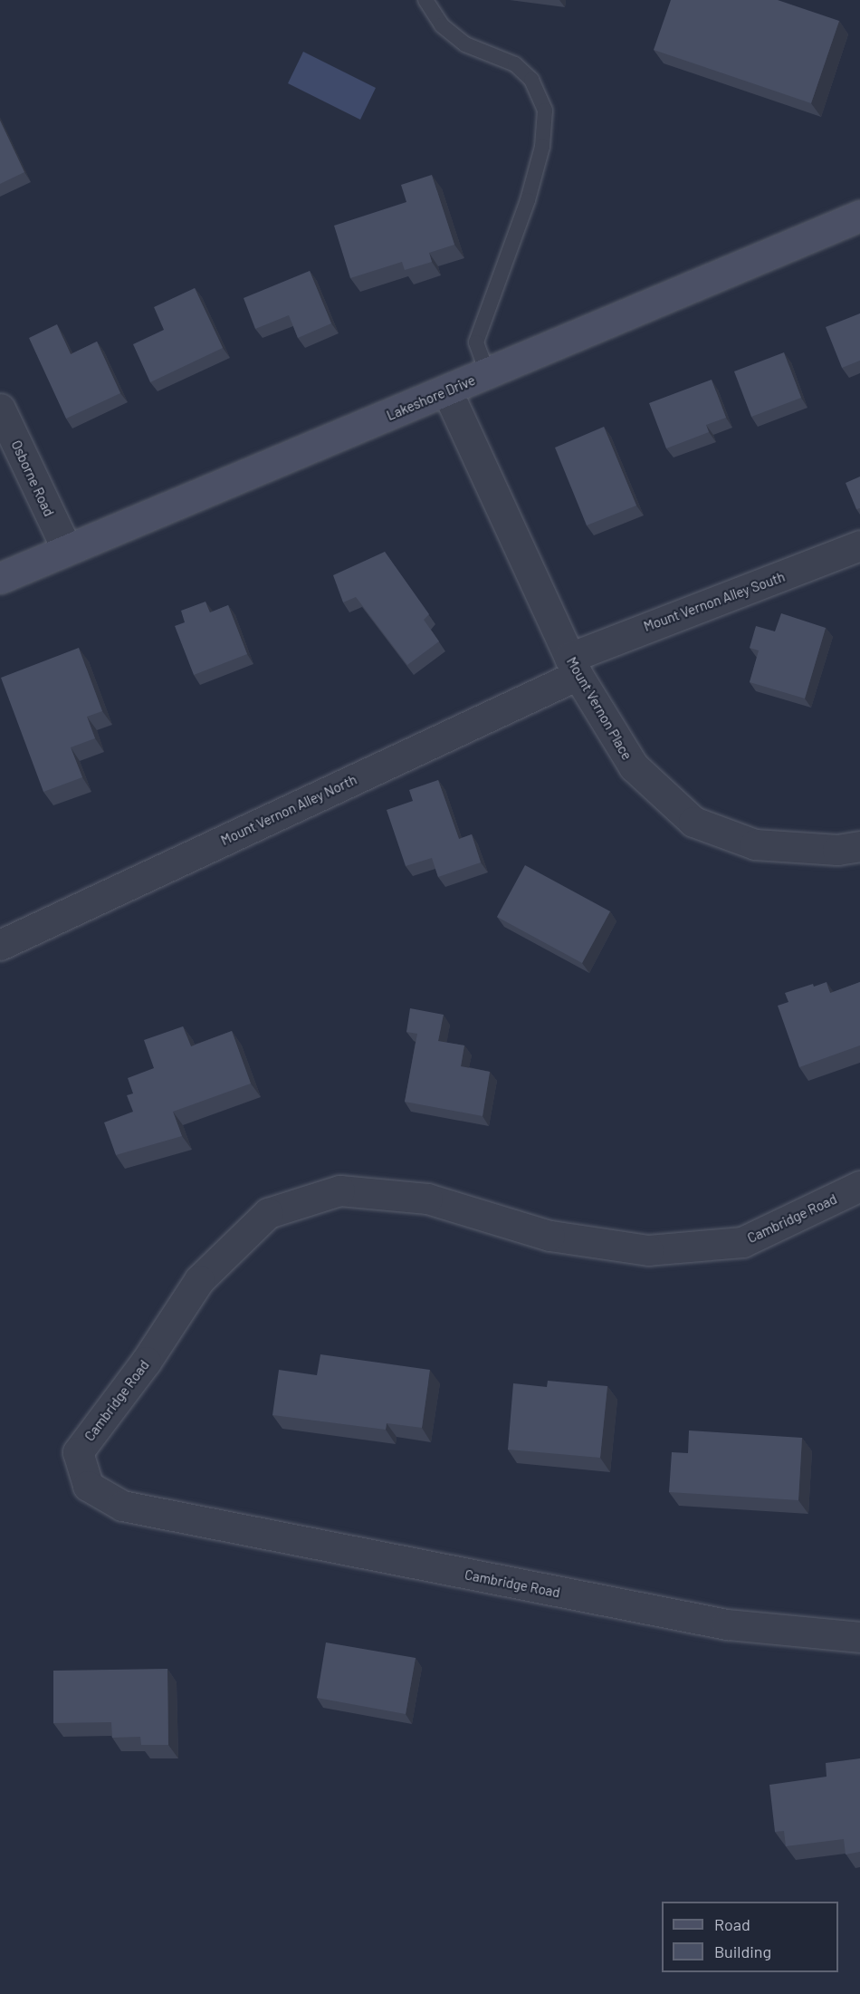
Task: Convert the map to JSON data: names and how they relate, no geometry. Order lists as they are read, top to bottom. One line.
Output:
{"streets":{"street":["Lakeshore Drive","Osborne Road","Mount Vernon Alley South","Mount Vernon Place","Mount Vernon Alley North","Cambridge Road"]},"crossings":[["Lakeshore Drive","Osborne Road"],["Lakeshore Drive","Mount Vernon Place"],["Mount Vernon Alley South","Mount Vernon Place"],["Mount Vernon Alley South","Mount Vernon Alley North"],["Mount Vernon Place","Mount Vernon Alley North"]],"legend":["Road","Building"]}
